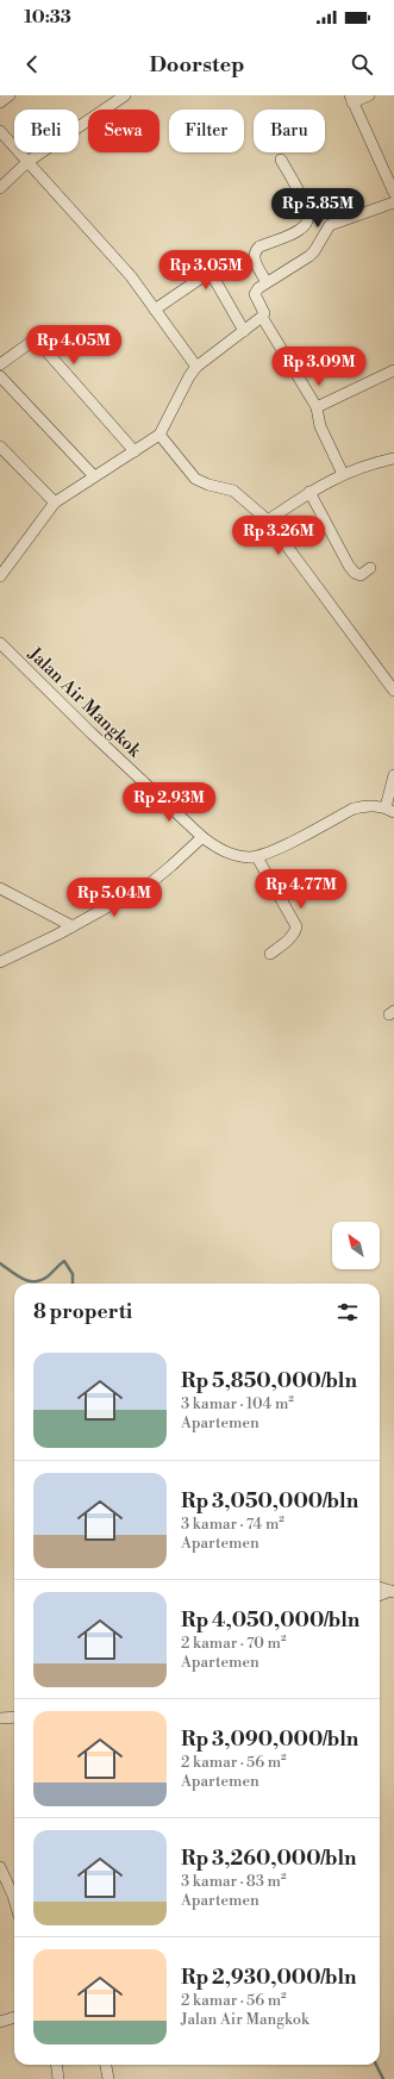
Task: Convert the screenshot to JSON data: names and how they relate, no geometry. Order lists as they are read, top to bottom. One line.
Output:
{"streets":{"street":["Jalan Air Mangkok"]},"north":"top left","page":{"status":"10:33","header":"Doorstep","chip":["Beli","Sewa","Filter","Baru"],"price":["Rp 5.85M","Rp 3.05M","Rp 4.05M","Rp 3.09M","Rp 3.26M","Rp 2.93M","Rp 4.77M","Rp 5.04M"],"heading":"8 properti","list":[{"name":"Rp 5,850,000/bln","note":"3 kamar · 104 m² · Apartemen"},{"name":"Rp 3,050,000/bln","note":"3 kamar · 74 m² · Apartemen"},{"name":"Rp 4,050,000/bln","note":"2 kamar · 70 m² · Apartemen"},{"name":"Rp 3,090,000/bln","note":"2 kamar · 56 m² · Apartemen"},{"name":"Rp 3,260,000/bln","note":"3 kamar · 83 m² · Apartemen"},{"name":"Rp 2,930,000/bln","note":"2 kamar · 56 m² · Jalan Air Mangkok"}]}}
